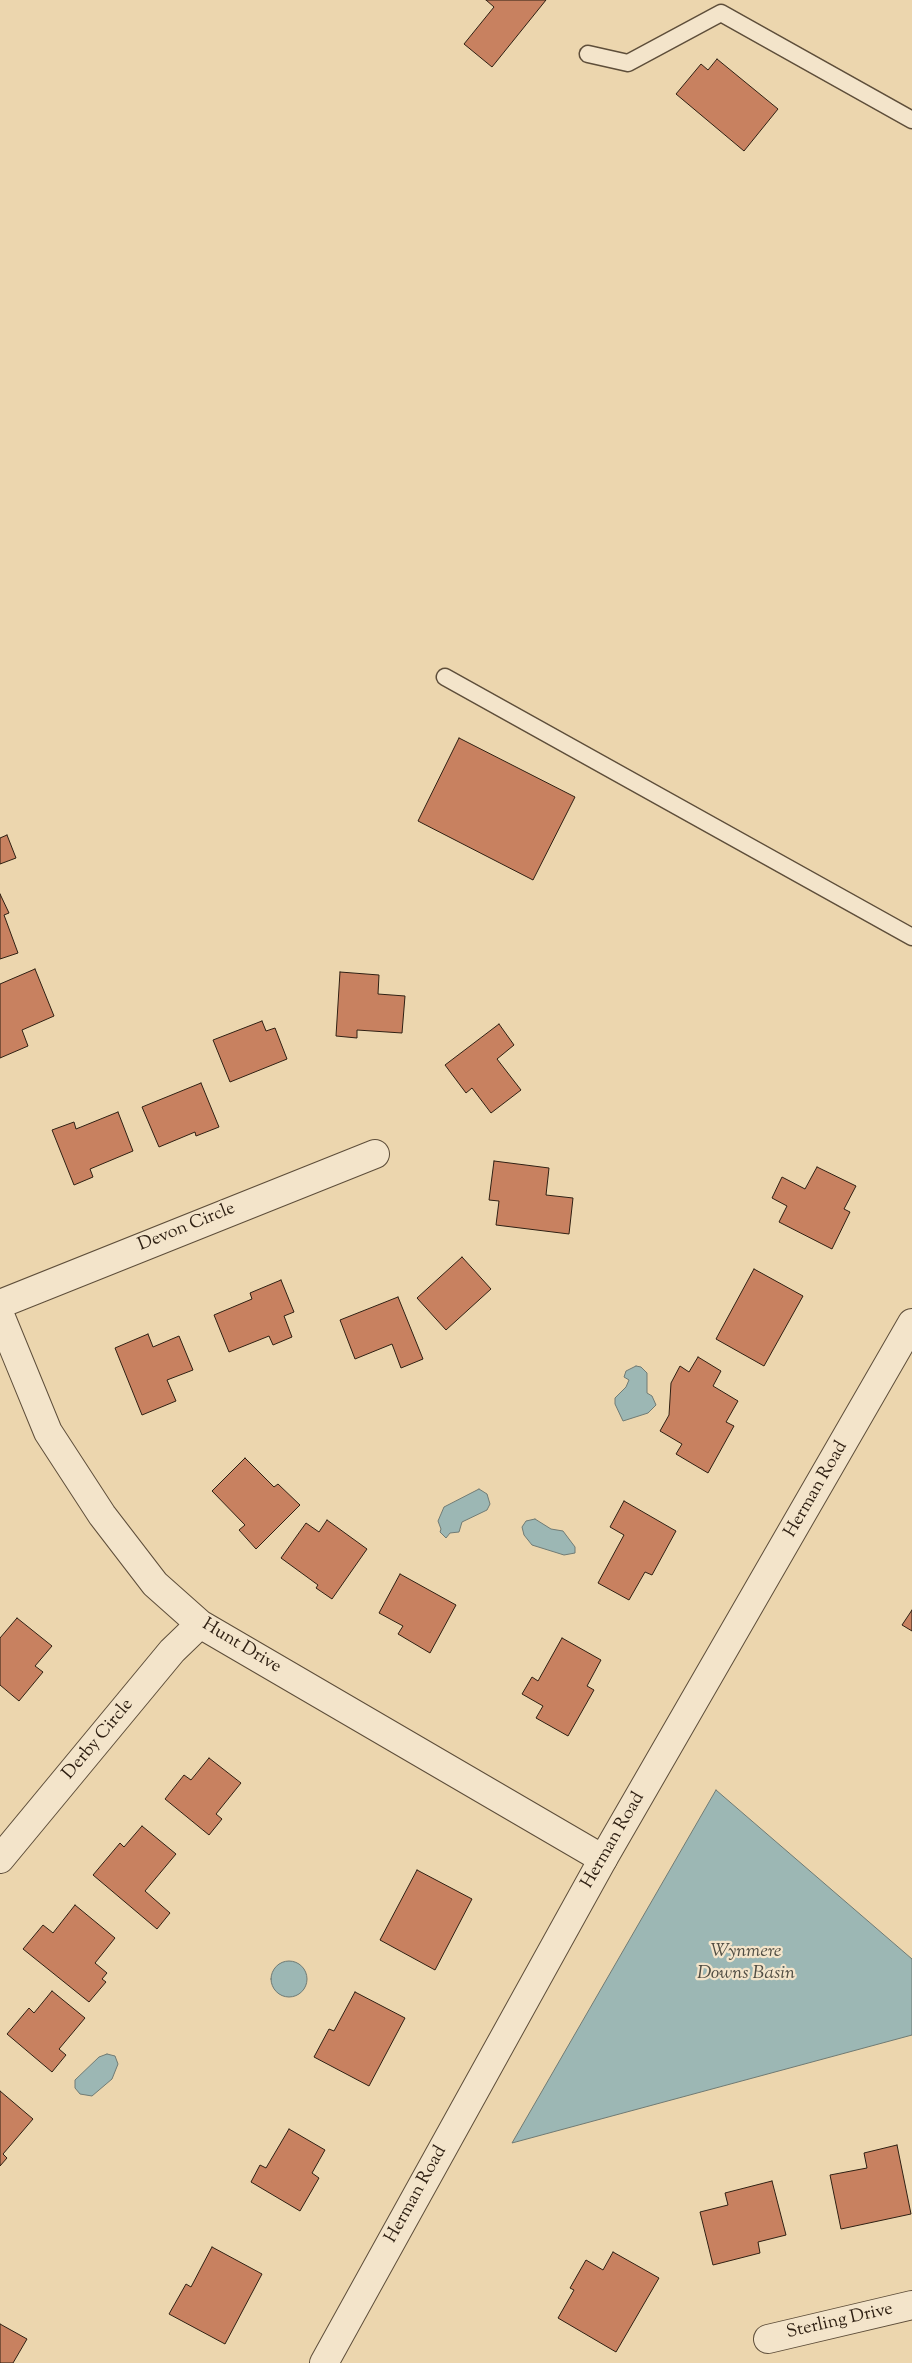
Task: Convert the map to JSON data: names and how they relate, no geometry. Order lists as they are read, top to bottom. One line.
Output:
{"streets":{"street":["Devon Circle","Herman Road","Hunt Drive","Derby Circle","Sterling Drive"]},"crossings":[["Herman Road","Hunt Drive"],["Hunt Drive","Derby Circle"]],"water":["Wynmere Downs Basin"]}
